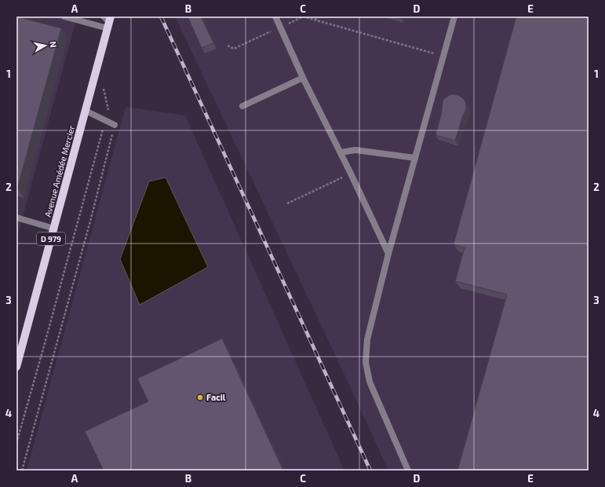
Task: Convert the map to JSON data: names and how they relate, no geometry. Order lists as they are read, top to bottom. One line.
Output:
{"streets":{"main road":["Avenue Amédée Mercier","D 979"]},"places":["Facil"],"north":"right","grid":{"columns":["A","B","C","D","E"],"rows":["1","2","3","4"]}}
